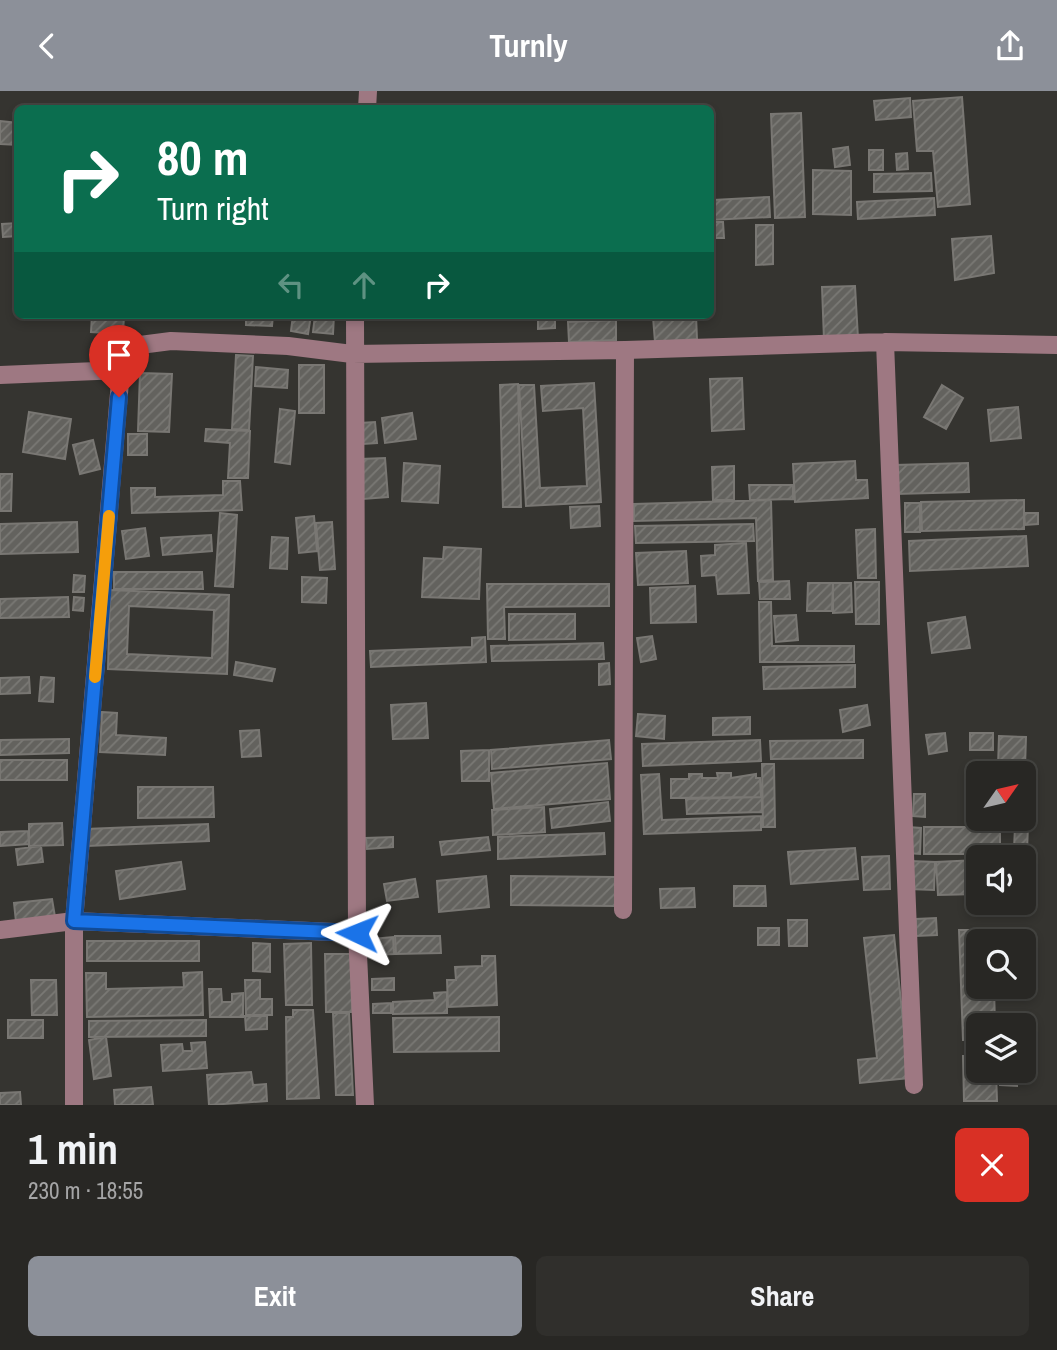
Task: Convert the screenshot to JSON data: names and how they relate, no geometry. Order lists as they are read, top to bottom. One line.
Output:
{"north":"top right","page":{"header":"Turnly","turn":["80 m","Turn right"],"heading":["1 min","230 m · 18:55"],"buttons":["Exit","Share"]}}
